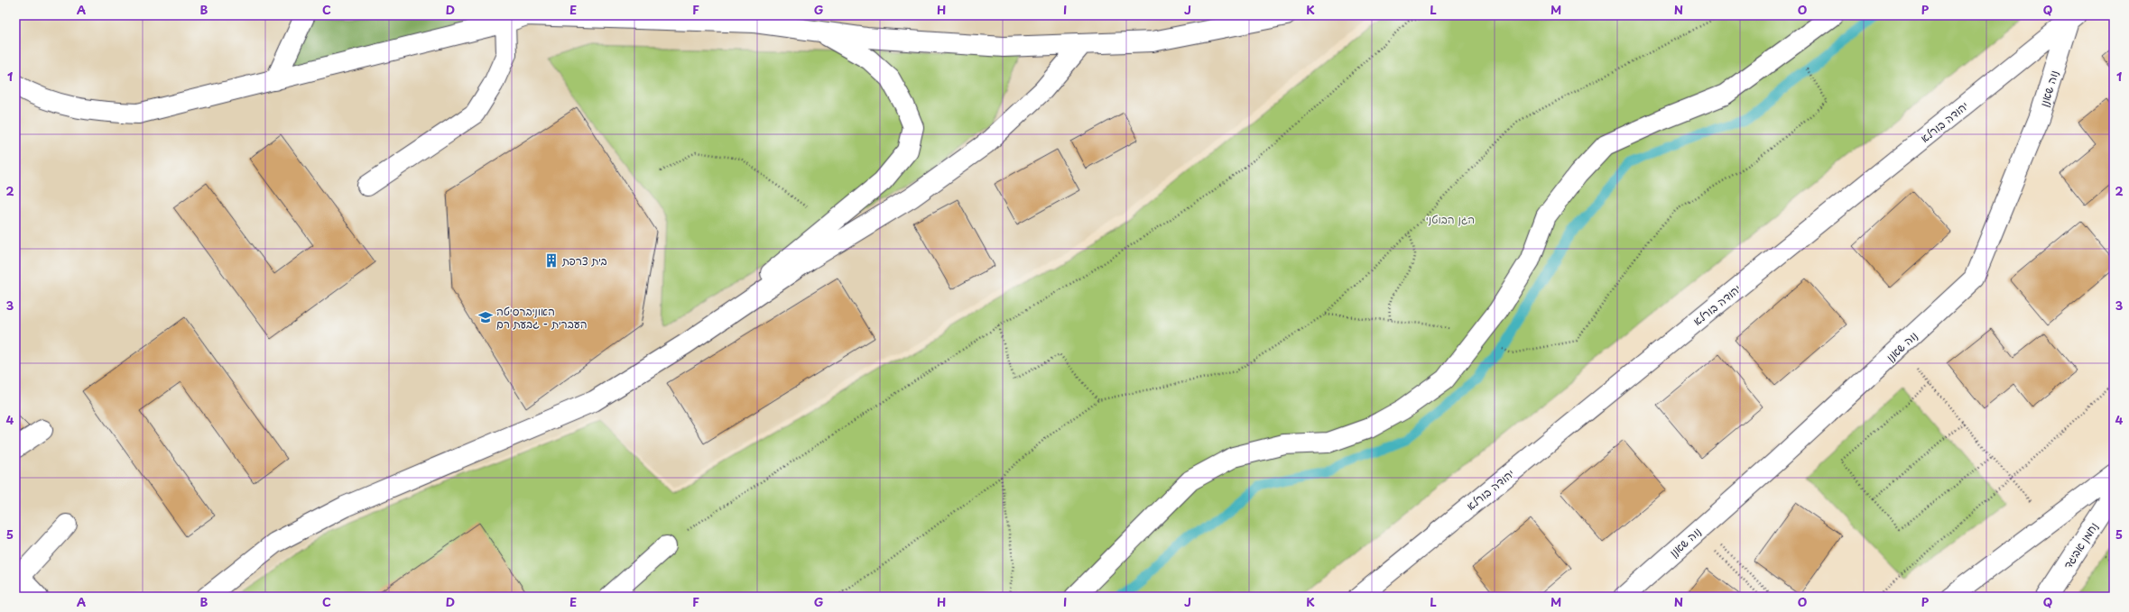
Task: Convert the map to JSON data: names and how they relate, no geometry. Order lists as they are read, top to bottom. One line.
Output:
{"streets":{"street":["נוה שאנן","יהודה בורלא","נחמן אביגד"]},"crossings":[["נוה שאנן","יהודה בורלא"]],"parks":["הגן הבוטני"],"places":{"building":["בית צרפת"],"school or university":["האוניברסיטה העברית - גבעת רם"]},"grid":{"columns":["A","B","C","D","E","F","G","H","I","J","K","L","M","N","O","P","Q"],"rows":["1","2","3","4","5"]}}
